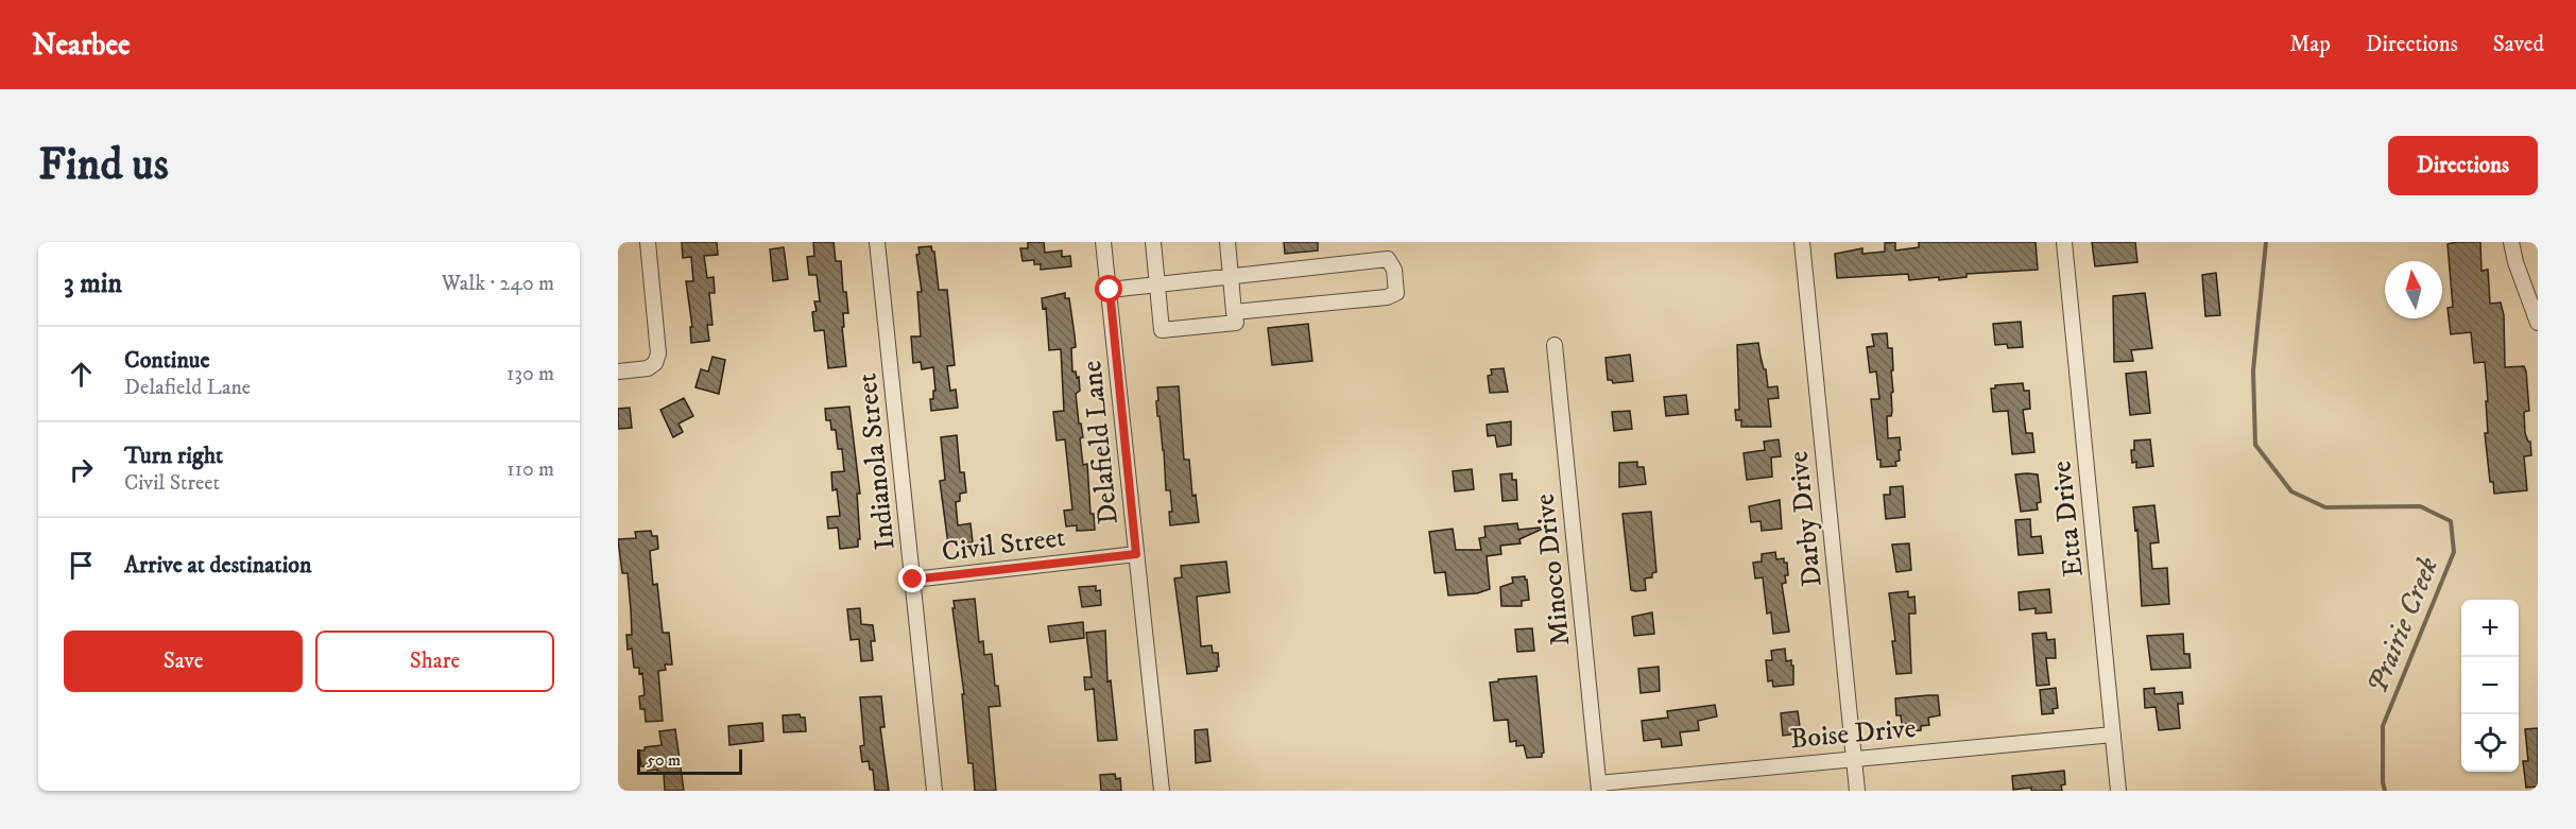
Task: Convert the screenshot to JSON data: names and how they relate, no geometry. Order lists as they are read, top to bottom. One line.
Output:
{"streets":{"street":["Delafield Lane","Indianola Street","Darby Drive","Etta Drive","Civil Street","Minoco Drive","Boise Drive"]},"crossings":[["Delafield Lane","Civil Street"],["Indianola Street","Civil Street"],["Darby Drive","Boise Drive"],["Etta Drive","Boise Drive"],["Minoco Drive","Boise Drive"]],"water":["Prairie Creek"],"scale_bar":"50 m","north":"top","page":{"header":"Nearbee","nav":["Map","Directions","Saved"],"buttons":["Directions",["Save","Share"]],"title":"Find us","heading":["3 min","Walk · 240 m"],"list":[["Continue","Delafield Lane","130 m"],["Turn right","Civil Street","110 m"],"Arrive at destination"],"map_buttons":["+","−"],"scale":"50 m"}}
